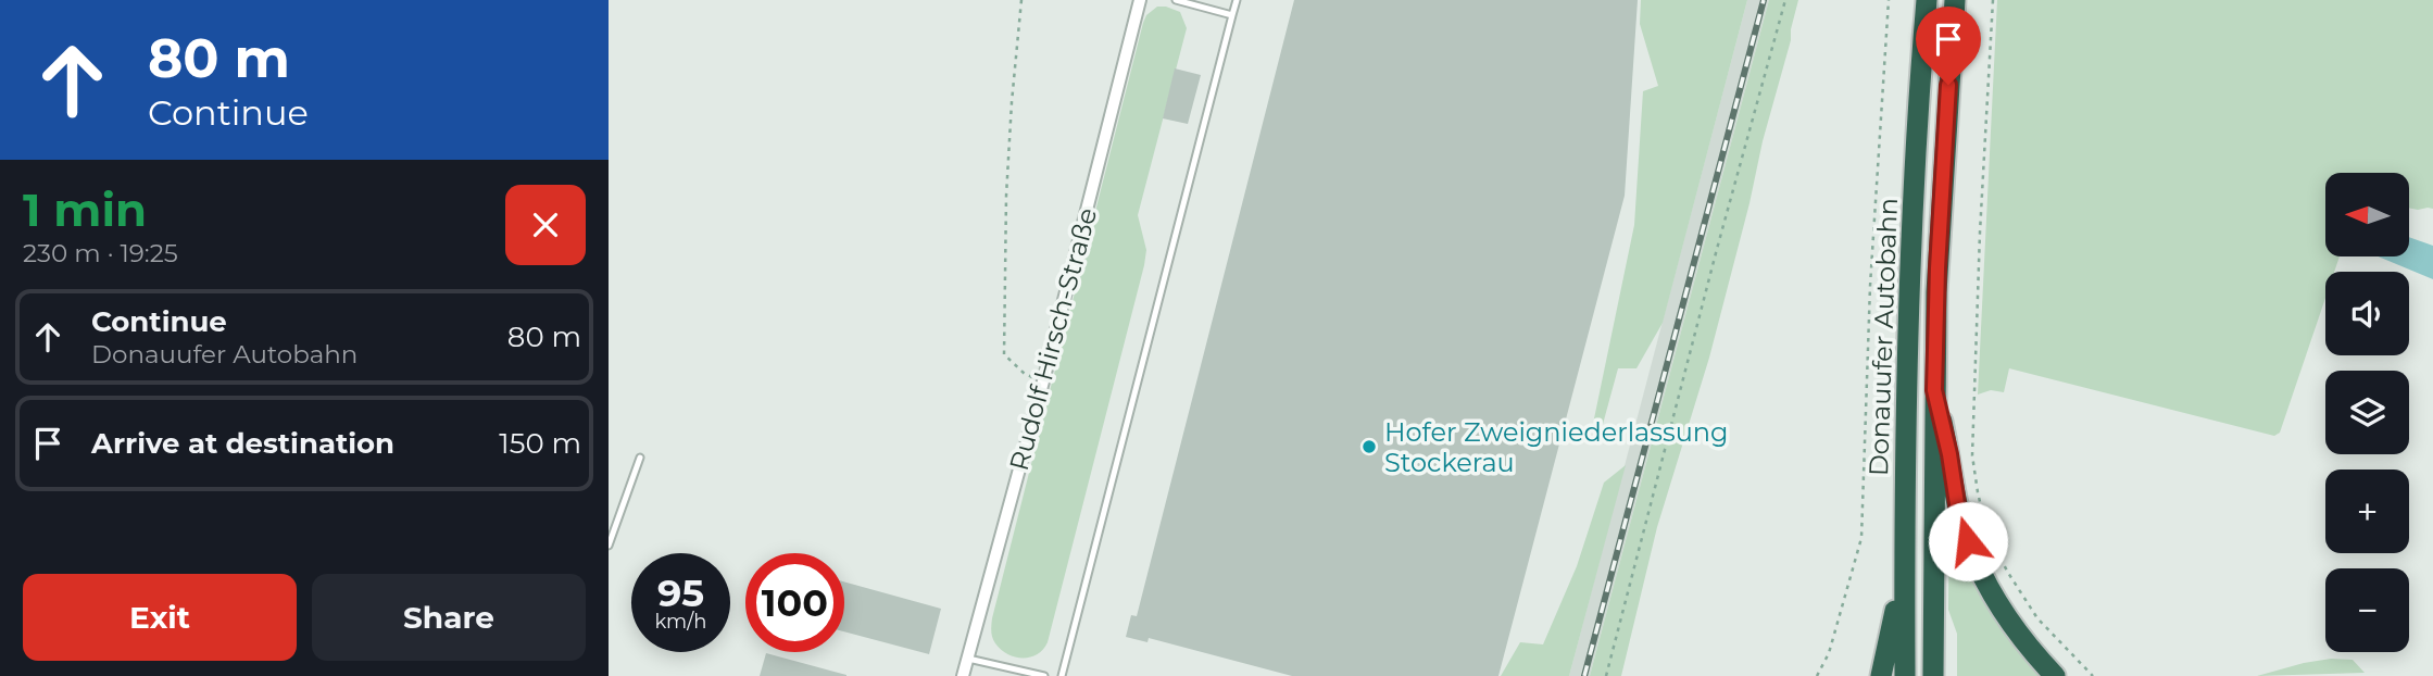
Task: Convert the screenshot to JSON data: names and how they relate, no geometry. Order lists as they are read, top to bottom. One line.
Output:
{"streets":{"highway":["Donauufer Autobahn"],"street":["Rudolf Hirsch-Straße"]},"places":["Hofer Zweigniederlassung Stockerau"],"north":"left","page":{"turn":["80 m","Continue"],"heading":["1 min","230 m · 19:25"],"map_buttons":["+","−"],"list":[{"name":"Continue","note":"Donauufer Autobahn","value":"80 m"},{"name":"Arrive at destination","value":"150 m"}],"speed":"95 km/h","limit":"100","buttons":["Exit","Share"]}}
